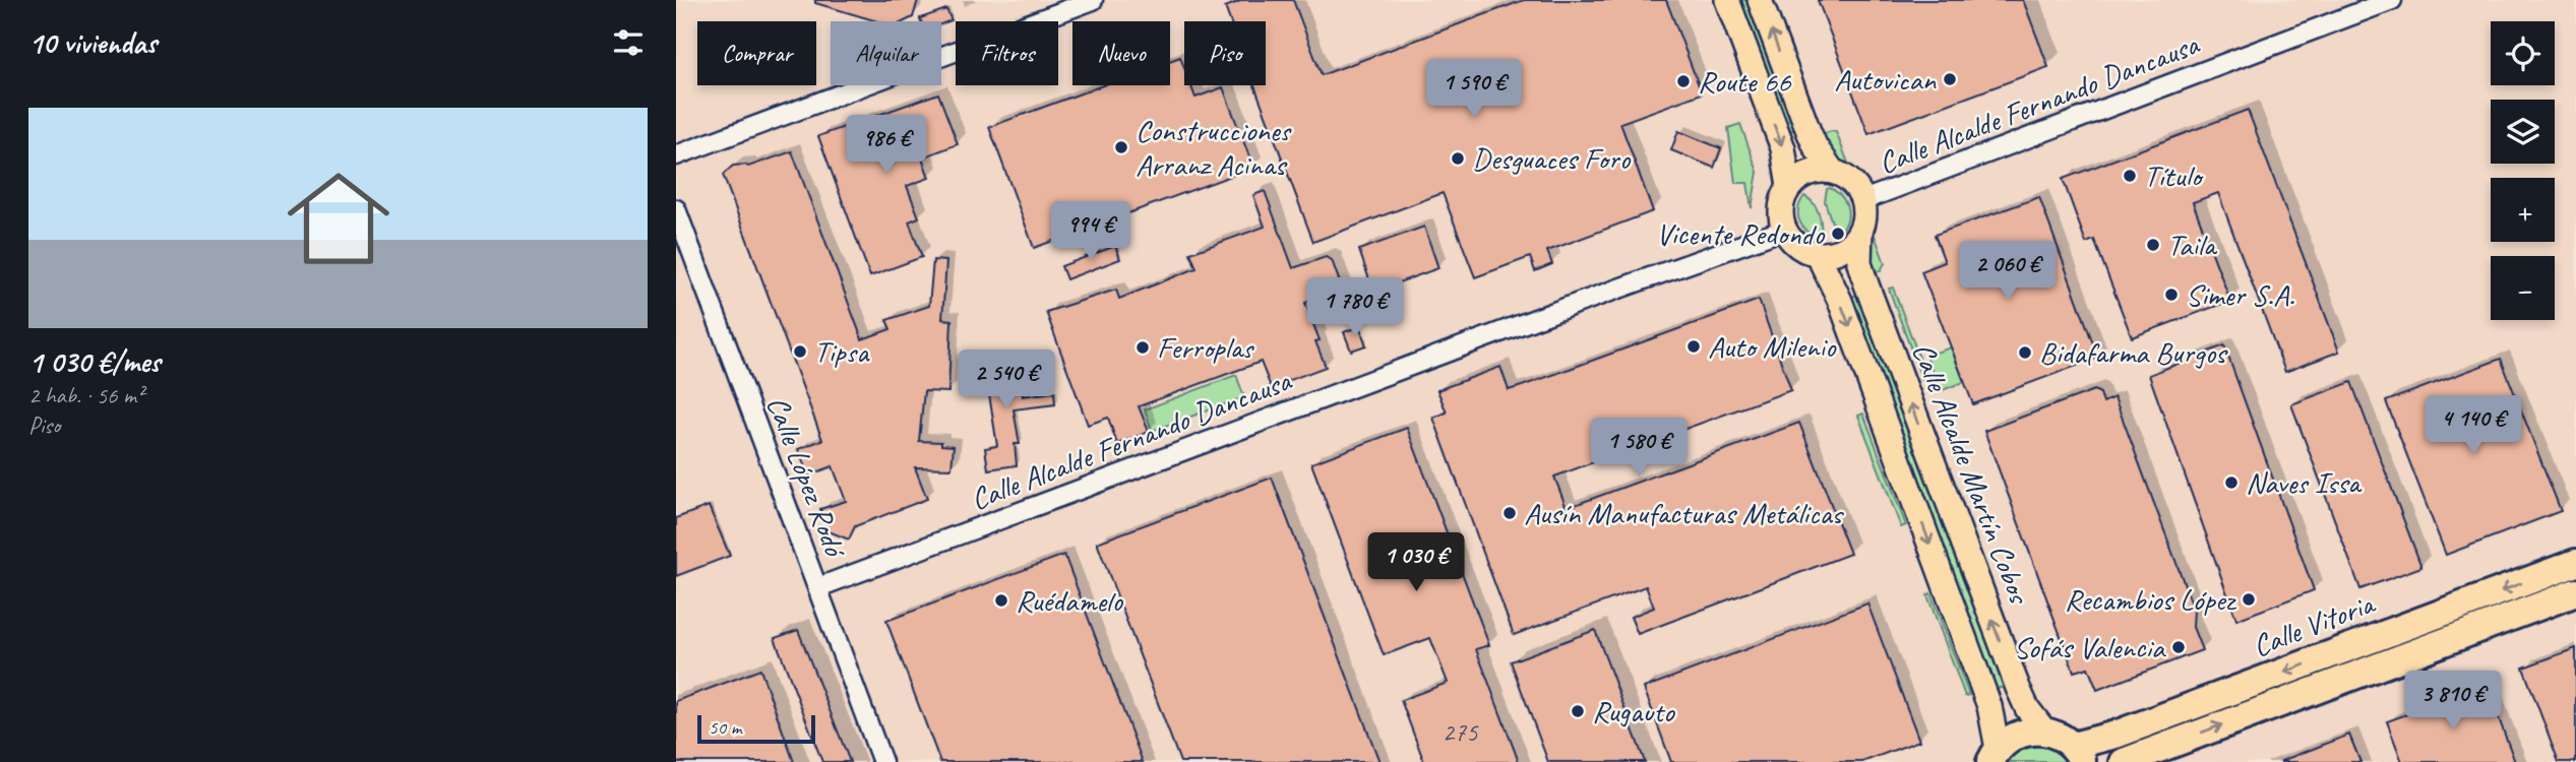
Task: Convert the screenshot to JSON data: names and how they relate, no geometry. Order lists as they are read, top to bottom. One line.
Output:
{"streets":{"highway":["Calle Vitoria"],"main road":["Calle Alcalde Martín Cobos"],"street":["Calle Alcalde Fernando Dancausa","Calle López Rodó"]},"crossings":[["Calle Alcalde Fernando Dancausa","Calle Alcalde Martín Cobos"],["Calle Alcalde Fernando Dancausa","Calle López Rodó"]],"places":["Autovican","Route 66","Construcciones Arranz Acinas","Desguaces Foro","Título","Vicente Redondo","Taila","Simer S.A.","Auto Milenio","Ferroplas","Tipsa","Bidafarma Burgos","Naves Issa","Ausín Manufacturas Metálicas","Recambios López","Ruédamelo","Sofás Valencia","Rugauto"],"house_numbers":["275"],"scale_bar":"50 m","page":{"heading":"10 viviendas","map_buttons":["+","−"],"chip":["Comprar","Alquilar","Filtros","Nuevo","Piso"],"price":["1 590 €","986 €","994 €","2 060 €","1 780 €","2 540 €","4 140 €","1 580 €","1 030 €","3 810 €"],"list":[{"name":"1 030 €/mes","note":"2 hab. · 56 m² · Piso"}],"scale":"50 m"}}
